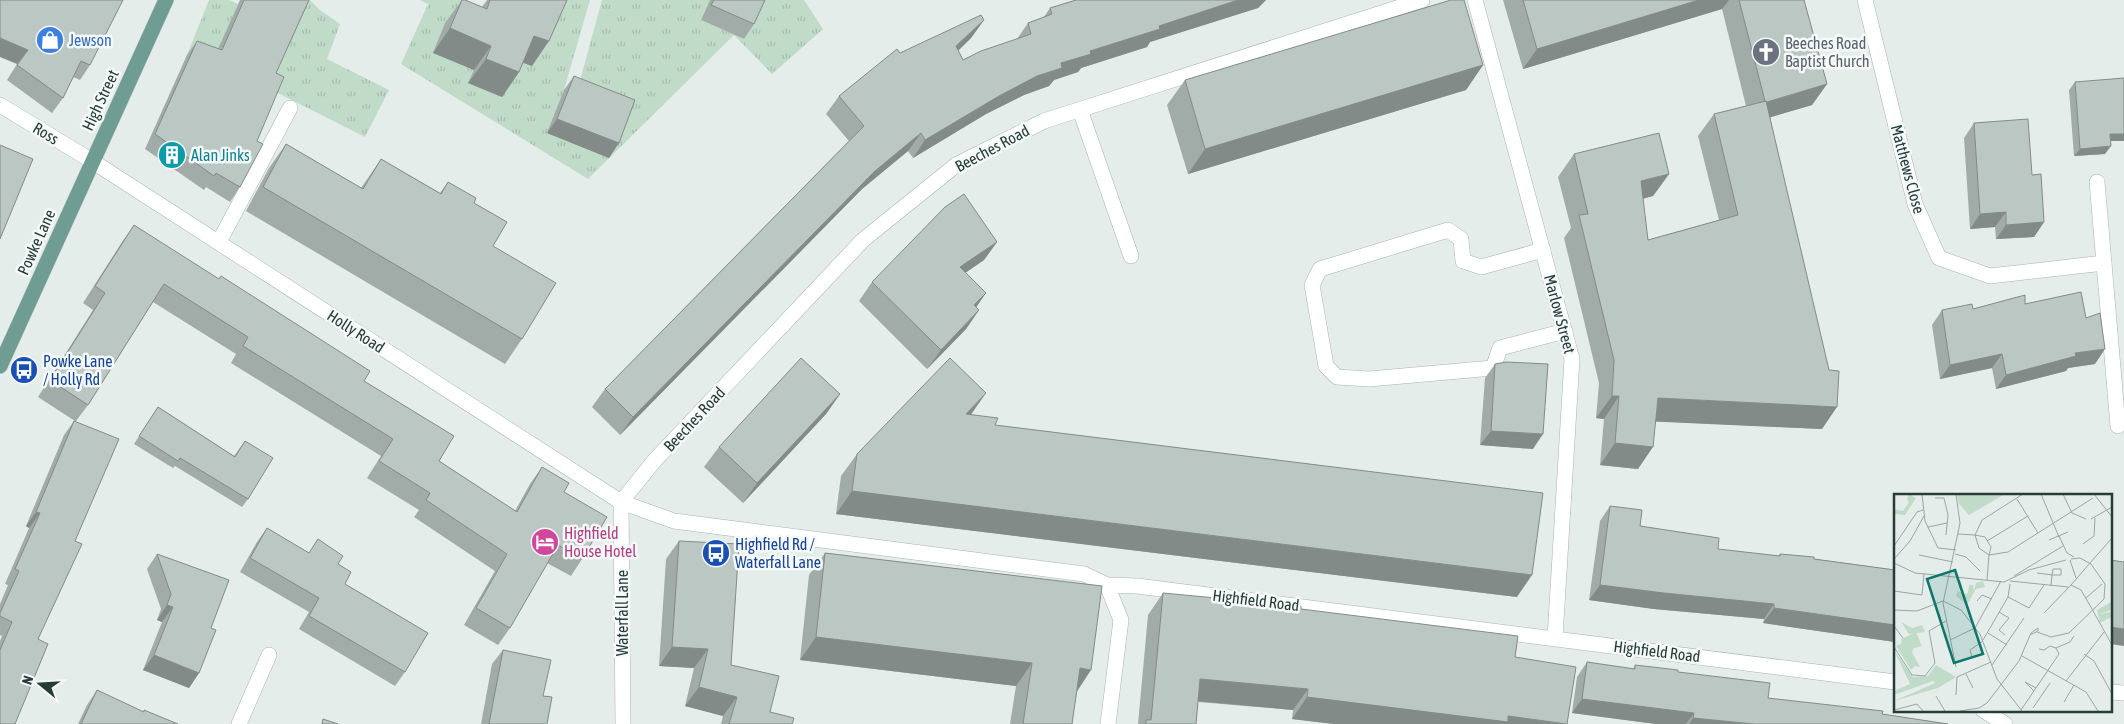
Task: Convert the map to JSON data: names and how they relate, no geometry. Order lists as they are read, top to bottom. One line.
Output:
{"streets":{"main road":["High Street","Powke Lane"],"street":["Ross","Beeches Road","Matthews Close","Marlow Street","Holly Road","Highfield Road","Waterfall Lane"]},"crossings":[["High Street","Ross"],["High Street","Powke Lane"],["High Street","Holly Road"],["Ross","Powke Lane"],["Ross","Holly Road"],["Beeches Road","Holly Road"],["Beeches Road","Highfield Road"],["Beeches Road","Waterfall Lane"],["Powke Lane","Holly Road"],["Marlow Street","Highfield Road"],["Holly Road","Highfield Road"],["Holly Road","Waterfall Lane"],["Highfield Road","Waterfall Lane"]],"places":{"shop":["Jewson"],"church":["Beeches Road Baptist Church"],"building":["Alan Jinks"],"bus stop":["Powke Lane / Holly Rd","Highfield Rd / Waterfall Lane"],"hotel":["Highfield House Hotel"]},"north":"left"}
